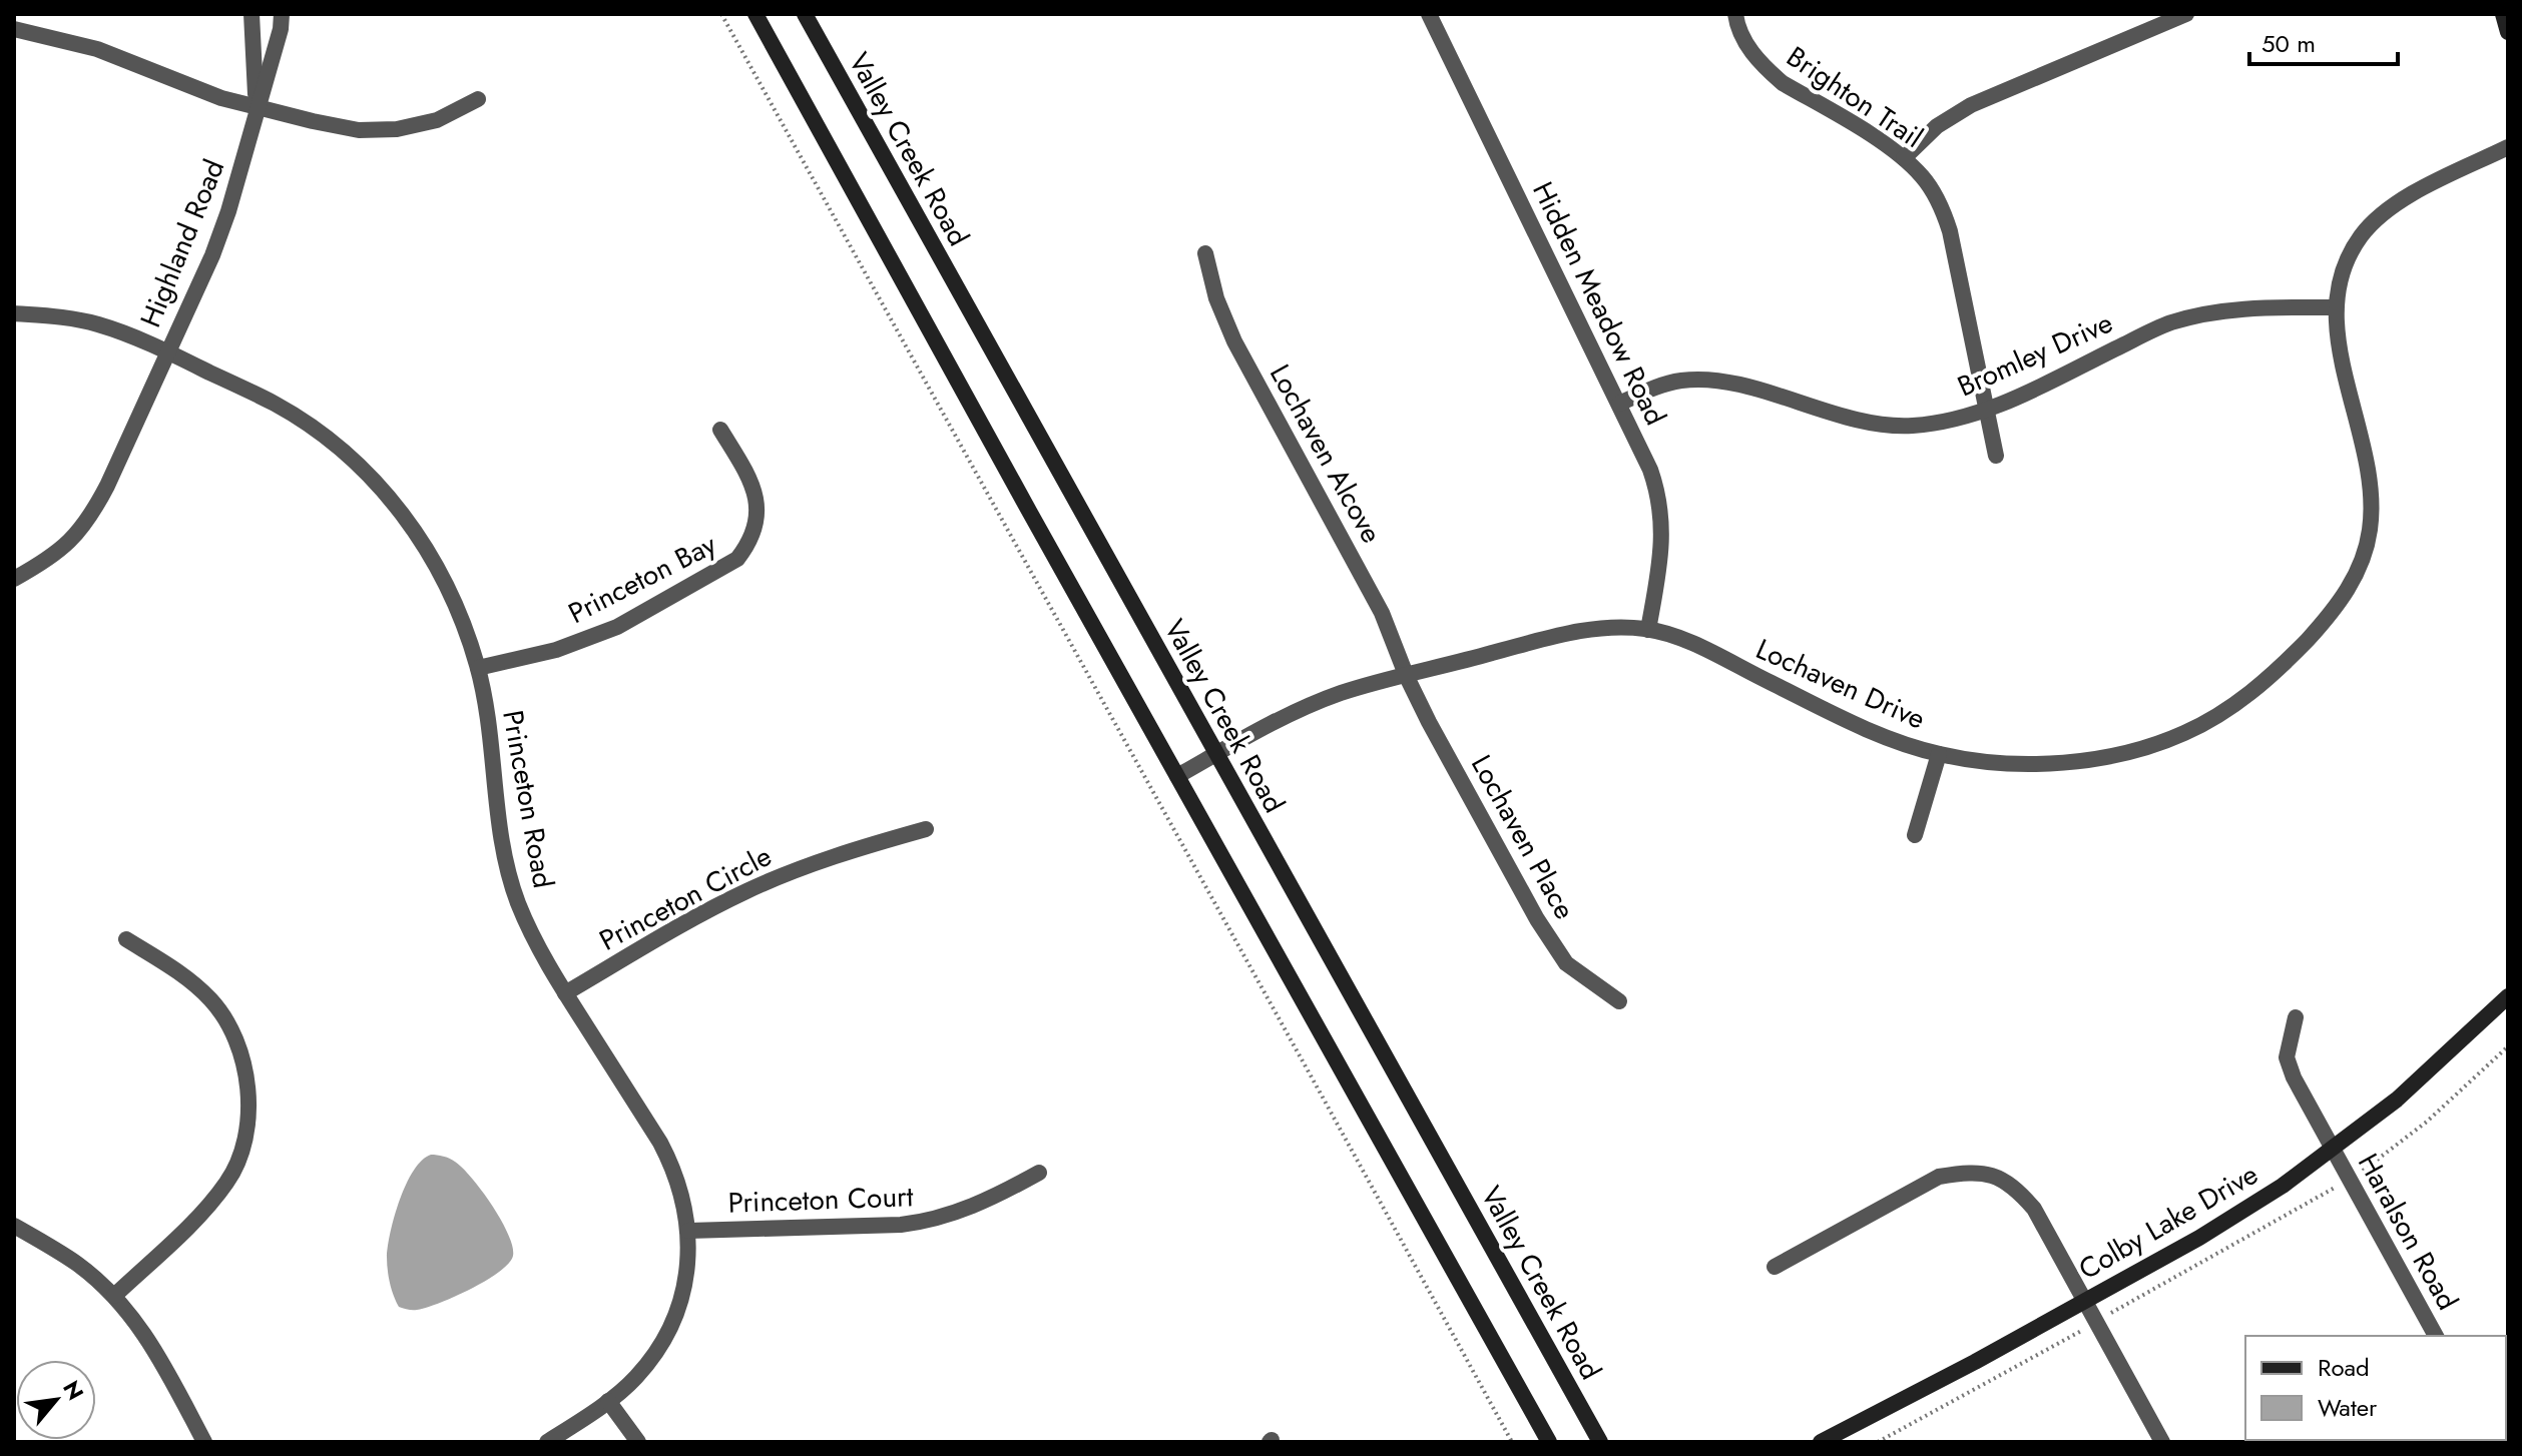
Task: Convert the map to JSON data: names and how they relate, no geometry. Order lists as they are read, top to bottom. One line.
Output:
{"streets":{"main road":["Valley Creek Road","Colby Lake Drive"],"street":["Brighton Trail","Highland Road","Hidden Meadow Road","Bromley Drive","Lochaven Alcove","Princeton Bay","Lochaven Drive","Princeton Road","Lochaven Place","Princeton Circle","Princeton Court","Haralson Road"]},"crossings":[["Brighton Trail","Bromley Drive"],["Valley Creek Road","Lochaven Drive"],["Highland Road","Princeton Road"],["Hidden Meadow Road","Bromley Drive"],["Hidden Meadow Road","Lochaven Drive"],["Bromley Drive","Lochaven Drive"],["Lochaven Alcove","Lochaven Drive"],["Lochaven Alcove","Lochaven Place"],["Princeton Bay","Princeton Road"],["Lochaven Drive","Lochaven Place"],["Princeton Road","Princeton Circle"],["Princeton Road","Princeton Court"],["Colby Lake Drive","Haralson Road"]],"legend":["Road","Water"],"scale_bar":"50 m","north":"top right"}
